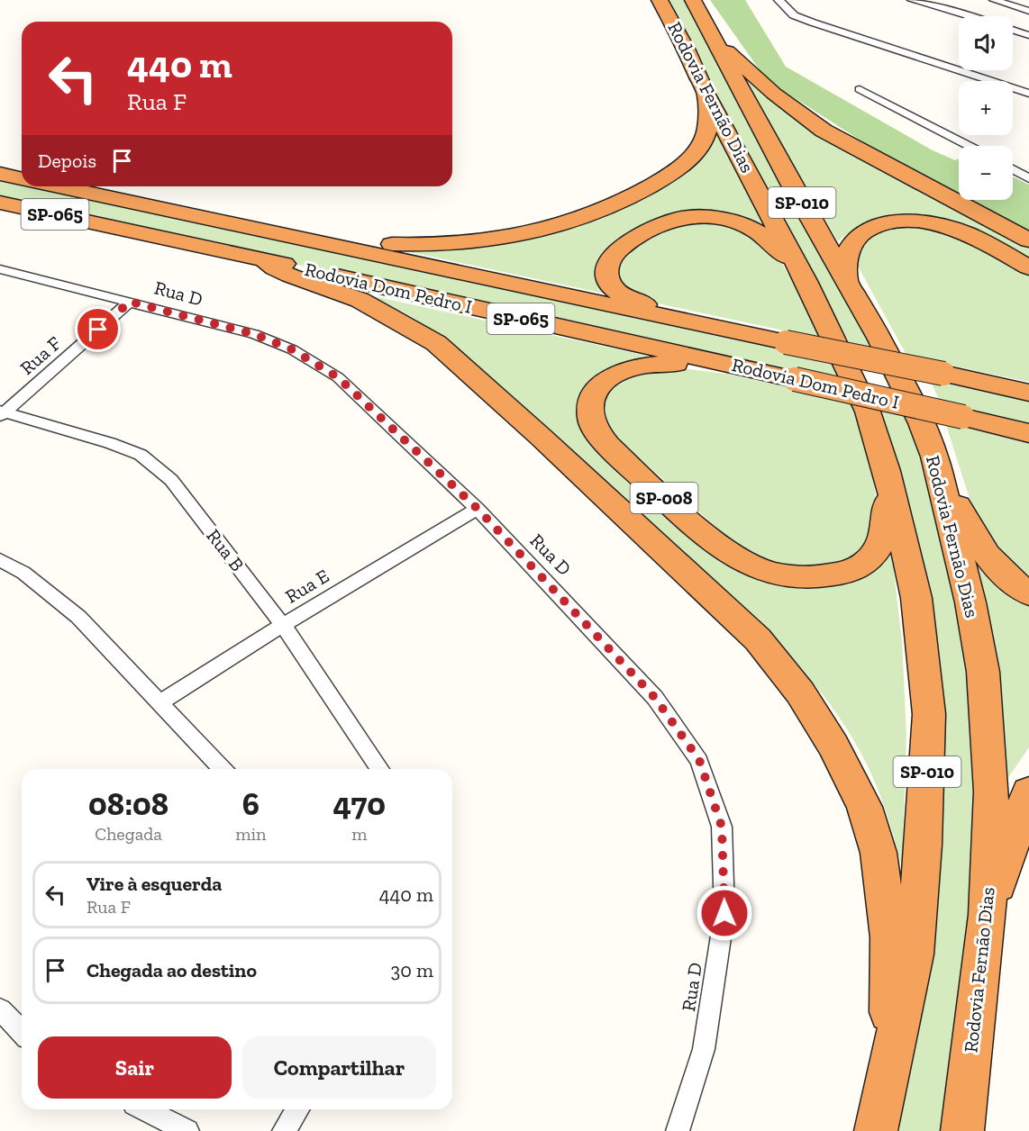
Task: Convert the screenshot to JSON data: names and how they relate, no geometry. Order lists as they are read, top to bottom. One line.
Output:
{"streets":{"highway":["Rodovia Fernão Dias","SP-010","SP-065","Rodovia Dom Pedro I","SP-008"],"street":["Rua D","Rua F","Rua B","Rua E"]},"crossings":[["Rodovia Fernão Dias","SP-008"],["Rodovia Dom Pedro I","SP-008"],["Rua D","Rua F"],["Rua D","Rua E"],["Rua F","Rua B"],["Rua B","Rua E"]],"page":{"map_buttons":["+","−"],"turn":["440 m","Rua F"],"then":"Depois","eta":["08:08","Chegada","6","min","470","m"],"list":[{"name":"Vire à esquerda","note":"Rua F","value":"440 m"},{"name":"Chegada ao destino","value":"30 m"}],"buttons":["Sair","Compartilhar"]}}
